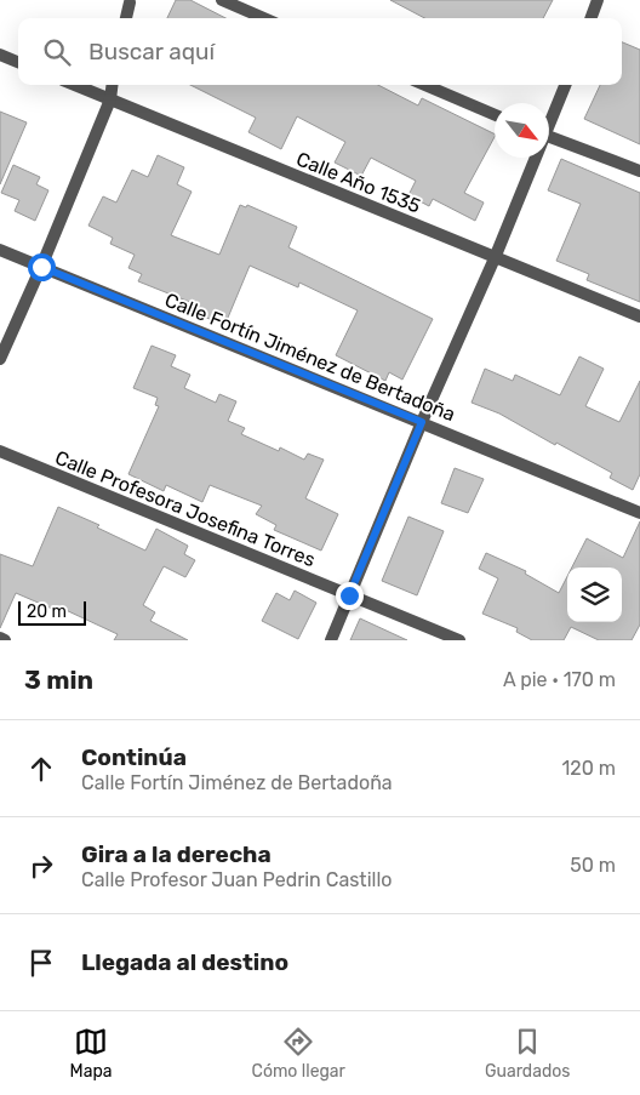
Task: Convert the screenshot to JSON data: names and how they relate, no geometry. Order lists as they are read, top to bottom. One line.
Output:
{"streets":{"street":["Calle Año 1535","Calle Fortín Jiménez de Bertadoña","Calle Profesora Josefina Torres"]},"scale_bar":"20 m","north":"bottom right","page":{"search":"Buscar aquí","scale":"20 m","heading":["3 min","A pie · 170 m"],"list":[["Continúa","Calle Fortín Jiménez de Bertadoña","120 m"],["Gira a la derecha","Calle Profesor Juan Pedrin Castillo","50 m"],"Llegada al destino"],"nav":["Mapa","Cómo llegar","Guardados"]}}
